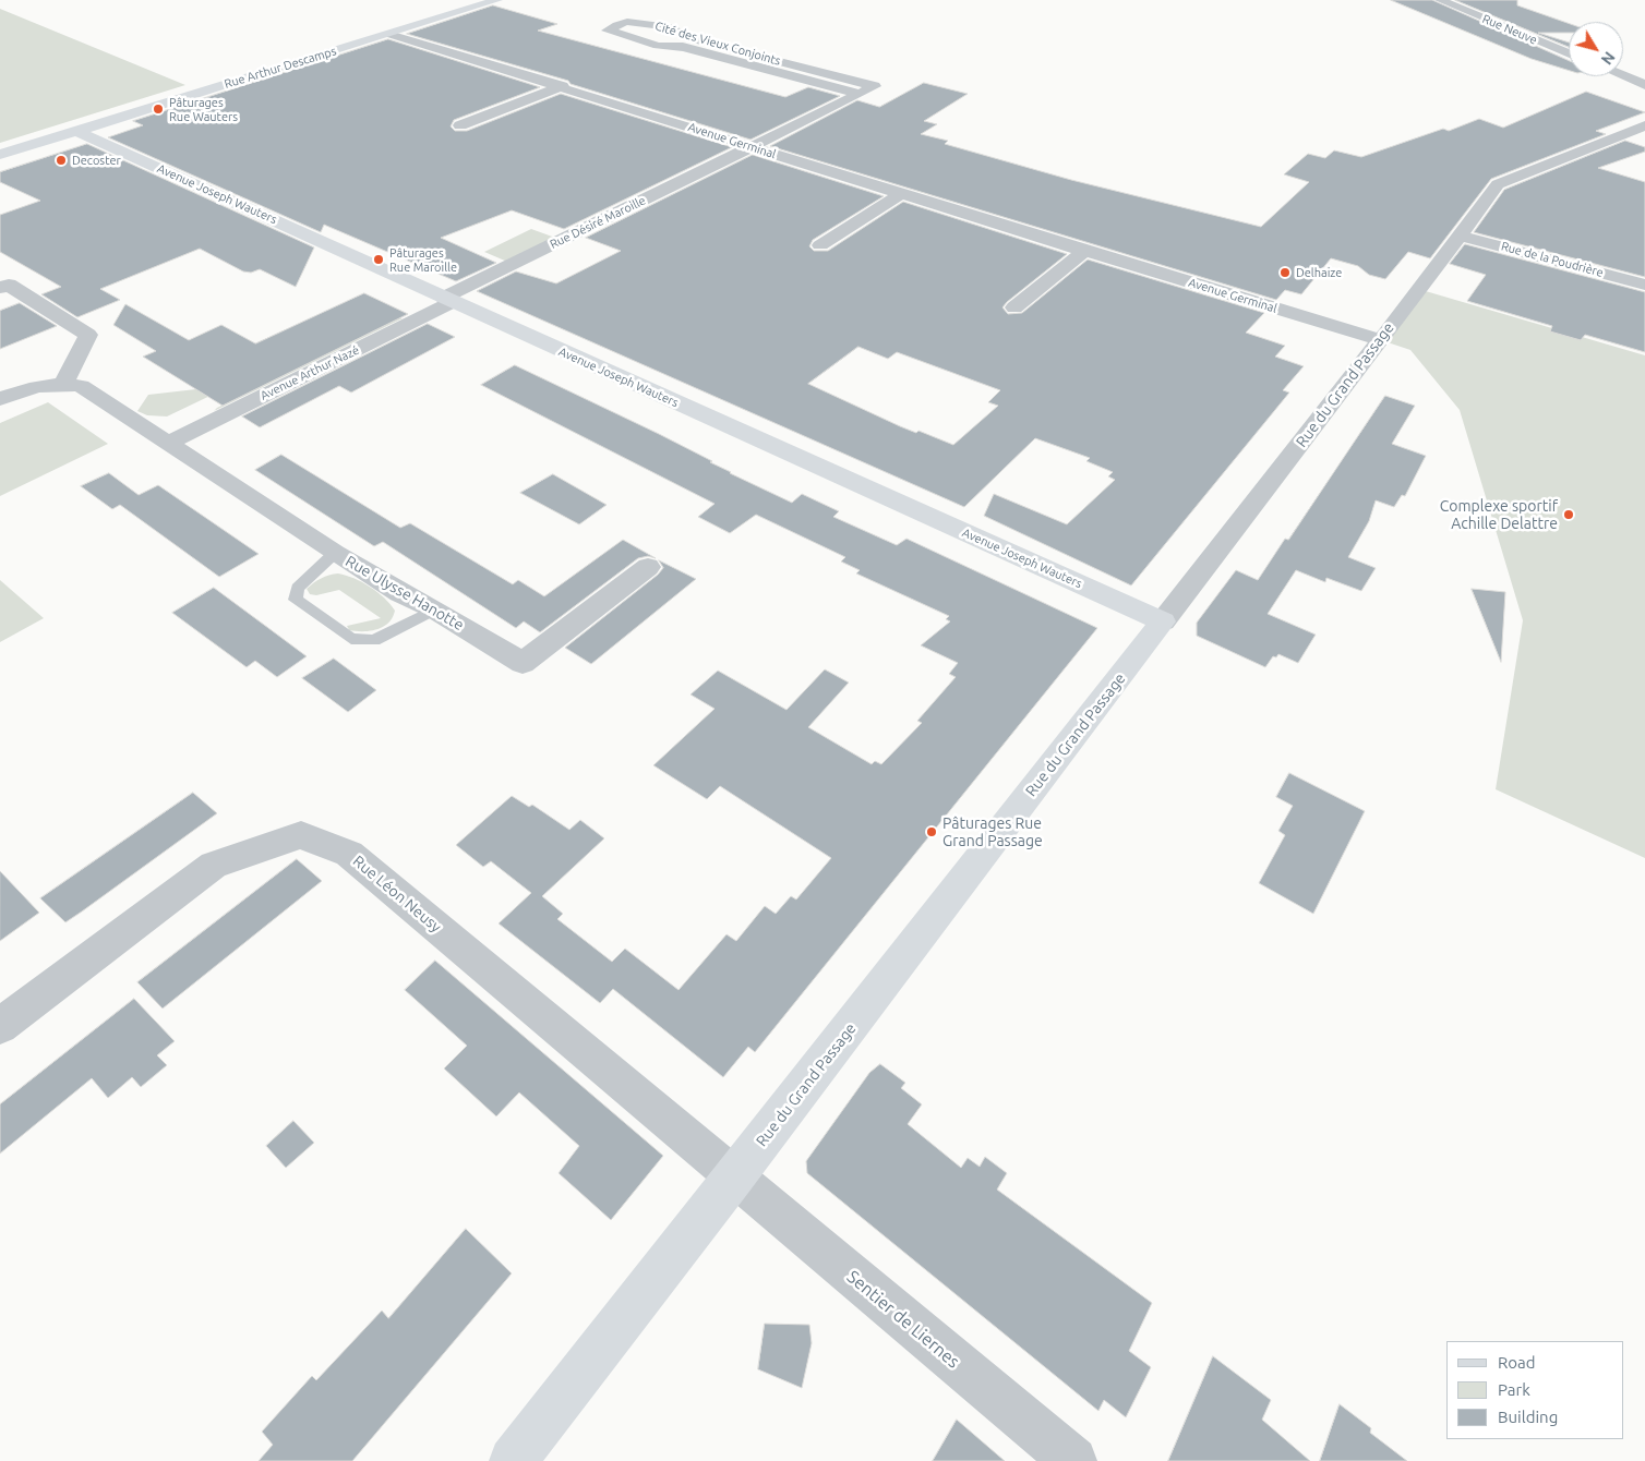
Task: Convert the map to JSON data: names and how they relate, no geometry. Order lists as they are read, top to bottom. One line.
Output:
{"streets":{"street":["Rue Neuve","Cité des Vieux Conjoints","Rue Arthur Descamps","Avenue Germinal","Avenue Joseph Wauters","Rue Désiré Maroille","Rue de la Poudrière","Avenue Arthur Nazé","Rue du Grand Passage","Rue Ulysse Hanotte","Rue Léon Neusy","Sentier de Liernes"]},"crossings":[["Rue Arthur Descamps","Avenue Germinal"],["Rue Arthur Descamps","Avenue Joseph Wauters"],["Avenue Germinal","Rue Désiré Maroille"],["Avenue Germinal","Rue du Grand Passage"],["Avenue Joseph Wauters","Rue Désiré Maroille"],["Avenue Joseph Wauters","Avenue Arthur Nazé"],["Avenue Joseph Wauters","Rue du Grand Passage"],["Rue Désiré Maroille","Avenue Arthur Nazé"],["Rue de la Poudrière","Rue du Grand Passage"],["Avenue Arthur Nazé","Rue Ulysse Hanotte"],["Rue du Grand Passage","Rue Léon Neusy"],["Rue du Grand Passage","Sentier de Liernes"],["Rue Léon Neusy","Sentier de Liernes"]],"places":["Pâturages Rue Wauters","Decoster","Pâturages Rue Maroille","Delhaize","Complexe sportif Achille Delattre","Pâturages Rue Grand Passage"],"legend":["Road","Park","Building"],"north":"bottom right"}
